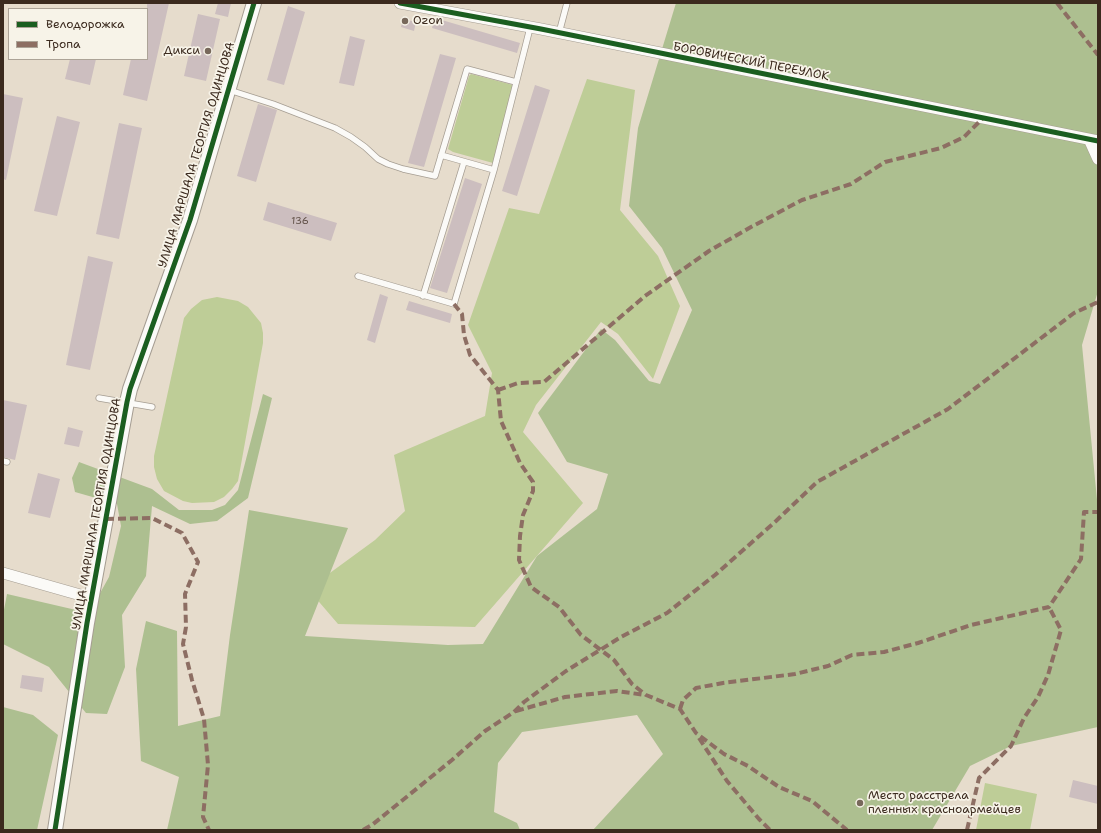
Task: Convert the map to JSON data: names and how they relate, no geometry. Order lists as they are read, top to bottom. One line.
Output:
{"streets":{"street":["БОРОВИЧЕСКИЙ ПЕРЕУЛОК","УЛИЦА МАРШАЛА ГЕОРГИЯ ОДИНЦОВА"]},"places":["Ozon","Дикси","Место расстрела пленных красноармейцев"],"house_numbers":["136"],"legend":["Велодорожка","Тропа"]}
